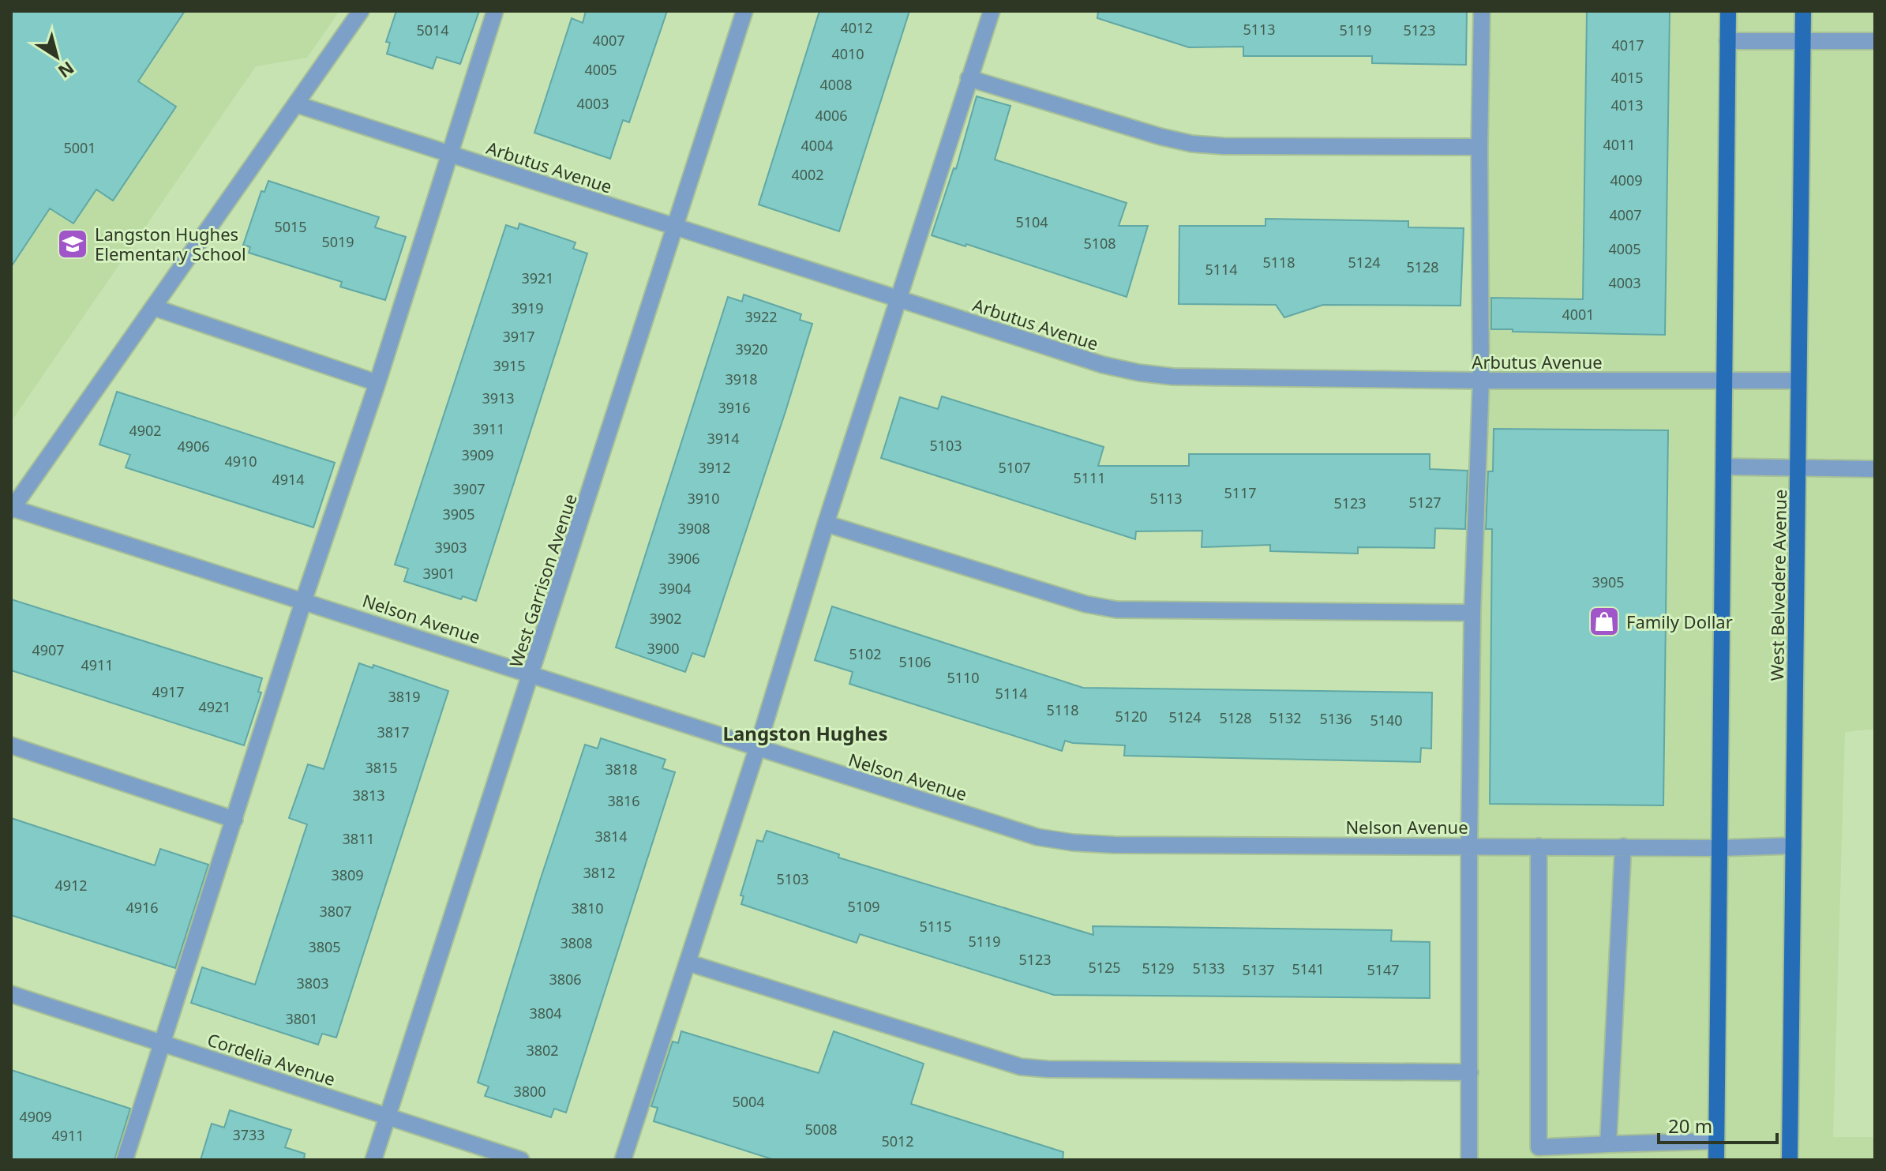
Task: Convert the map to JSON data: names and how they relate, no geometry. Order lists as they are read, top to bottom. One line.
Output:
{"streets":{"main road":["West Belvedere Avenue"],"street":["Arbutus Avenue","West Garrison Avenue","Nelson Avenue","Cordelia Avenue"]},"crossings":[["Arbutus Avenue","West Garrison Avenue"],["Arbutus Avenue","West Belvedere Avenue"],["West Garrison Avenue","Nelson Avenue"],["West Garrison Avenue","Cordelia Avenue"],["West Belvedere Avenue","Nelson Avenue"]],"districts":["Langston Hughes"],"places":{"school or university":["Langston Hughes Elementary School"],"shop":["Family Dollar"]},"house_numbers":["4012","5113","5014","5119","5123","4007","4017","4010","4005","4015","4008","4003","4013","4006","4011","4004","5001","4002","4009","4007","5104","5015","5019","5108","4005","5118","5124","5128","5114","3921","4003","3919","4001","3922","3917","3920","3915","3918","3913","3916","3911","4902","3914","5103","4906","3909","4910","3912","5107","5111","4914","3907","5117","3910","5113","5127","5123","3905","3908","3903","3906","3901","3905","3904","3902","3900","4907","5102","5106","4911","5110","4917","5114","3819","4921","5118","5120","5124","5128","5132","5136","5140","3817","3815","3818","3813","3816","3814","3811","3812","3809","5103","4912","5109","4916","3810","3807","5115","5119","3808","3805","5123","5125","5129","5133","5141","5137","5147","3806","3803","3804","3801","3802","3800","5004","4909","5008","3733","4911","5012"],"scale_bar":"20 m","north":"bottom right"}
